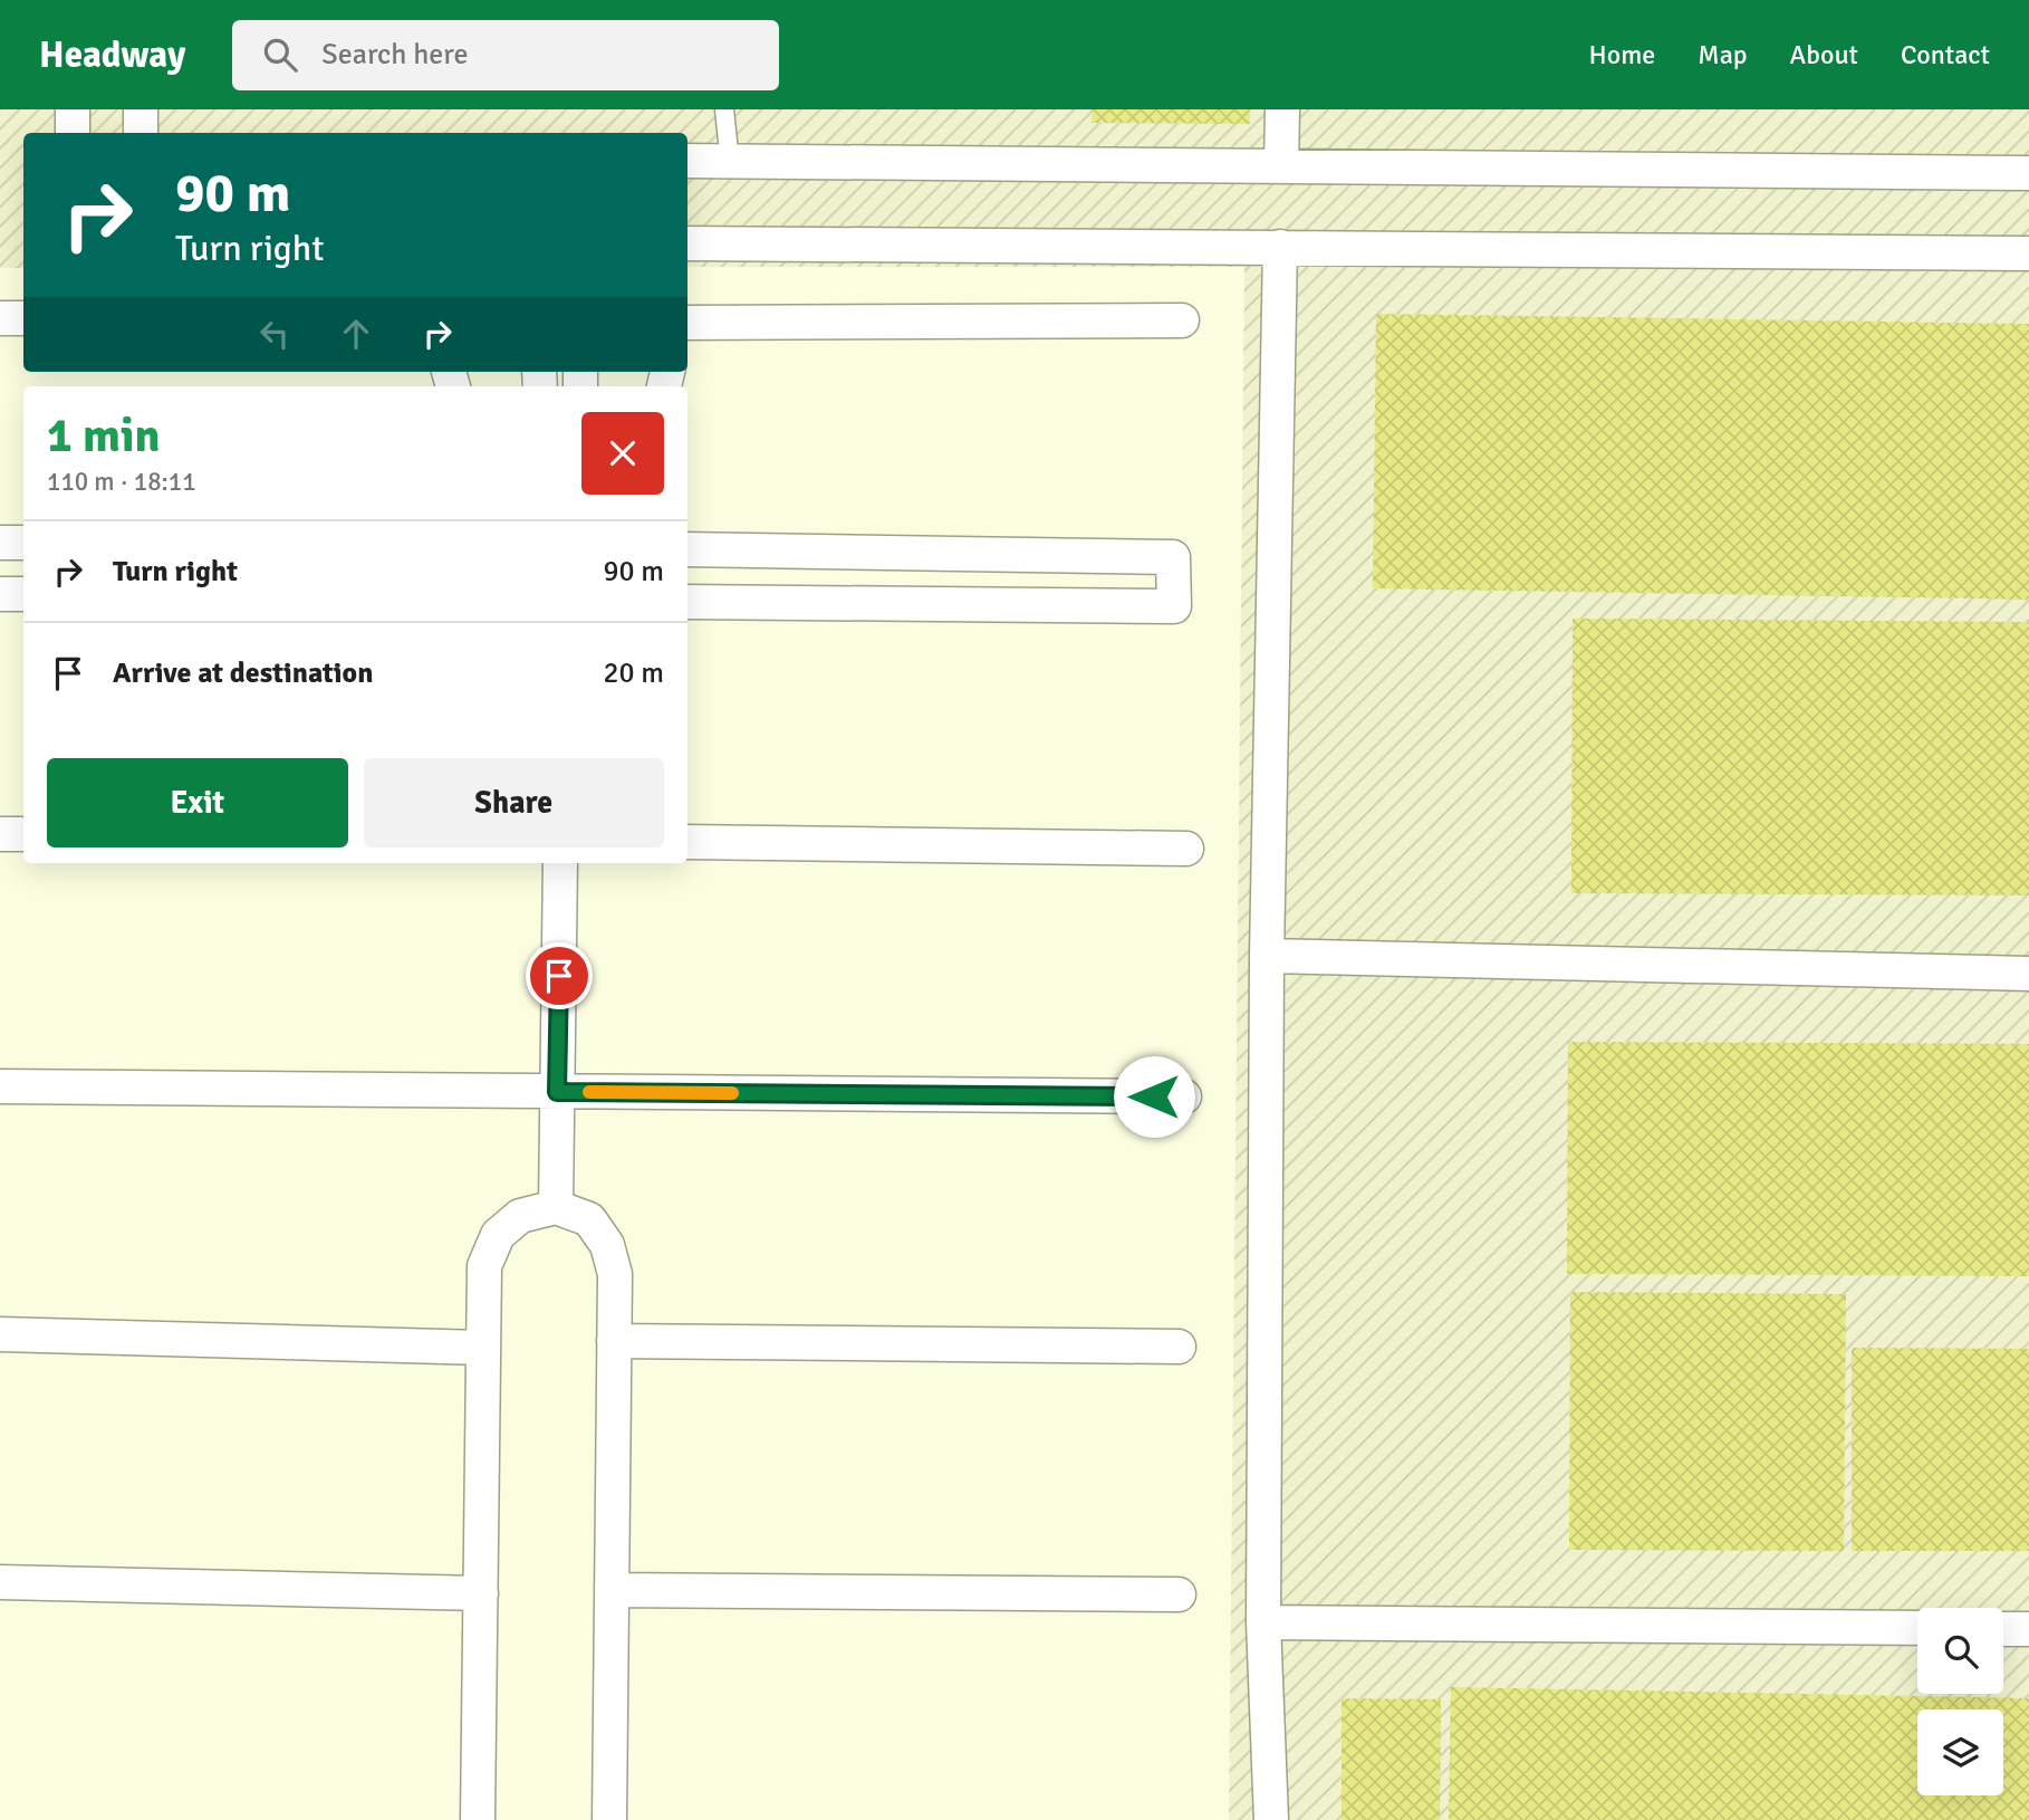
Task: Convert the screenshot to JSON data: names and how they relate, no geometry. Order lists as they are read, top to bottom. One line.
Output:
{"page":{"header":"Headway","search":"Search here","nav":["Home","Map","About","Contact"],"turn":["90 m","Turn right"],"heading":["1 min","110 m · 18:11"],"list":[{"name":"Turn right","value":"90 m"},{"name":"Arrive at destination","value":"20 m"}],"buttons":["Exit","Share"]}}
